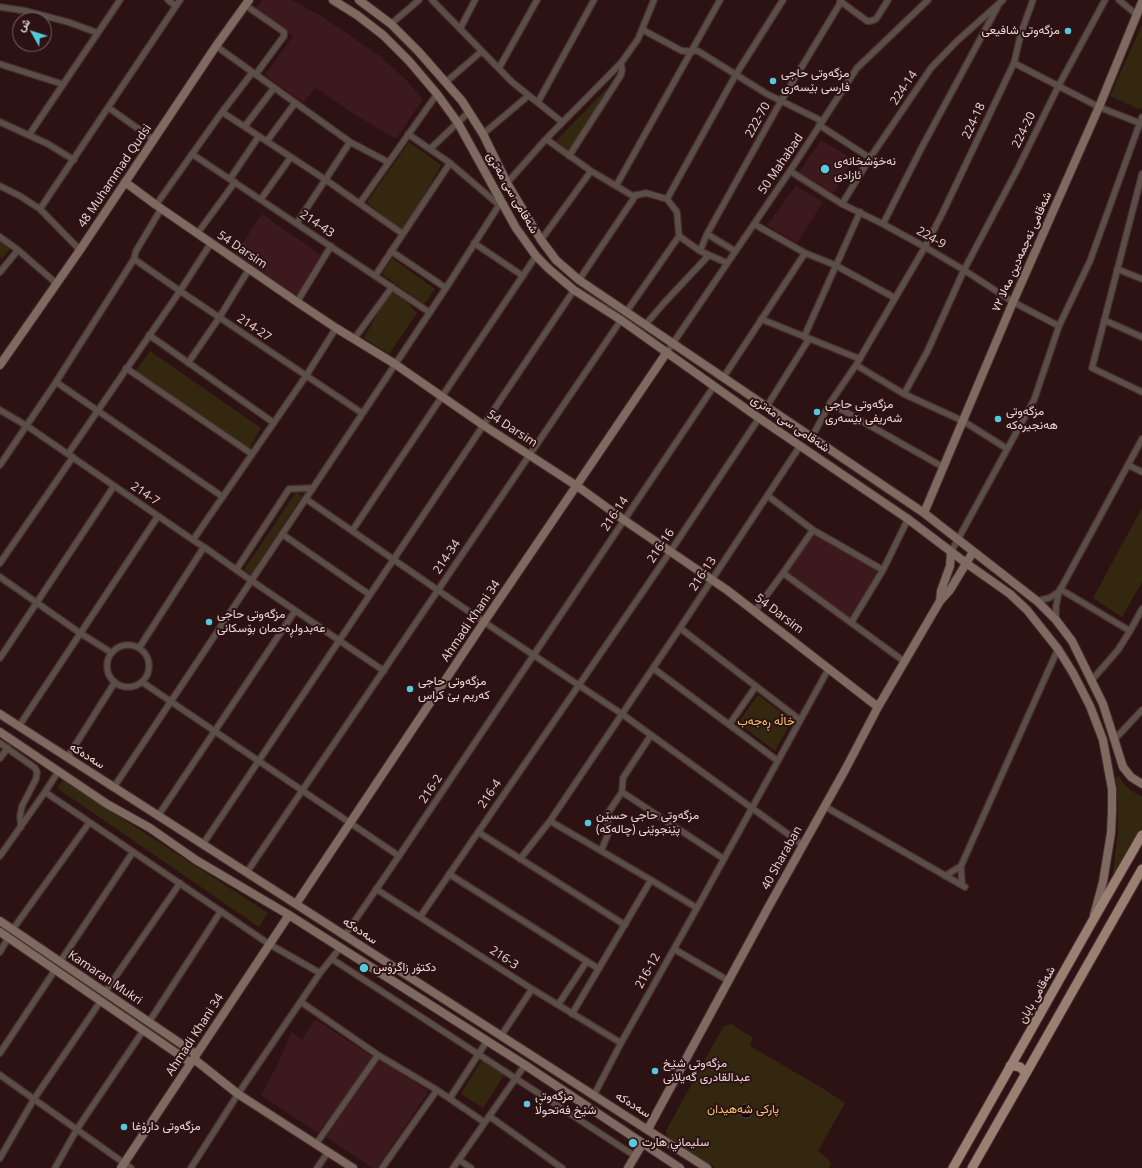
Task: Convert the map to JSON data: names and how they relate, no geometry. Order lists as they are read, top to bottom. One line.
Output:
{"streets":{"main road":["48 Muhammad Qudsi","شەقامی سی مەتری","54 Darsim","شەقامی نەجمەدین مەلا ٧٢","Ahmadi Khani 34","سەدەکە","40 Sharaban","Kamaran Mukri","شەقامی بابان"],"street":["224-14","222-70","224-18","224-20","50 Mahabad","214-43","224-9","214-27","214-7","216-14","216-16","214-34","216-13","216-2","216-4","216-3","216-12"]},"crossings":[["224-14","224-9"],["224-18","شەقامی سی مەتری"],["224-18","224-9"],["224-20","224-9"],["50 Mahabad","شەقامی سی مەتری"],["50 Mahabad","224-9"],["50 Mahabad","Ahmadi Khani 34"],["48 Muhammad Qudsi","54 Darsim"],["شەقامی سی مەتری","شەقامی نەجمەدین مەلا ٧٢"],["شەقامی سی مەتری","216-14"],["شەقامی سی مەتری","216-16"],["شەقامی سی مەتری","214-34"],["شەقامی سی مەتری","216-13"],["شەقامی سی مەتری","Ahmadi Khani 34"],["شەقامی سی مەتری","40 Sharaban"],["شەقامی سی مەتری","شەقامی بابان"],["224-9","شەقامی نەجمەدین مەلا ٧٢"],["54 Darsim","216-14"],["54 Darsim","216-16"],["54 Darsim","214-34"],["54 Darsim","216-13"],["54 Darsim","Ahmadi Khani 34"],["54 Darsim","40 Sharaban"],["54 Darsim","216-12"],["214-7","214-34"],["216-14","216-2"],["216-16","216-4"],["214-34","سەدەکە"],["Ahmadi Khani 34","سەدەکە"],["Ahmadi Khani 34","Kamaran Mukri"],["سەدەکە","216-2"],["سەدەکە","40 Sharaban"],["سەدەکە","216-12"],["216-2","216-3"],["216-4","216-3"],["216-3","216-12"]],"parks":["خاڵە ڕەجەب","پارکی شەهیدان"],"places":["مزگەوتی شافیعی","مزگەوتی حاجی فارسی بێسەری","نەخۆشخانەی ئازادی","مزگەوتی حاجی شەریفی بێسەری","مزگەوتی ھەنجیرەکە","مزگەوتی حاجی عەبدولڕەحمان بۆسکانی","مزگەوتی حاجی کەریم بێ کراس","مزگەوتی حاجی حسێن پێنجوێنی (چالەکە)","دکتۆر زاگرۆس","مزگەوتی شێخ عبدالقادری گەیلانی","مزگەوتی شێخ فەتحوڵا","مزگەوتی دارۆغا","سليماني هارت"],"north":"top left"}
